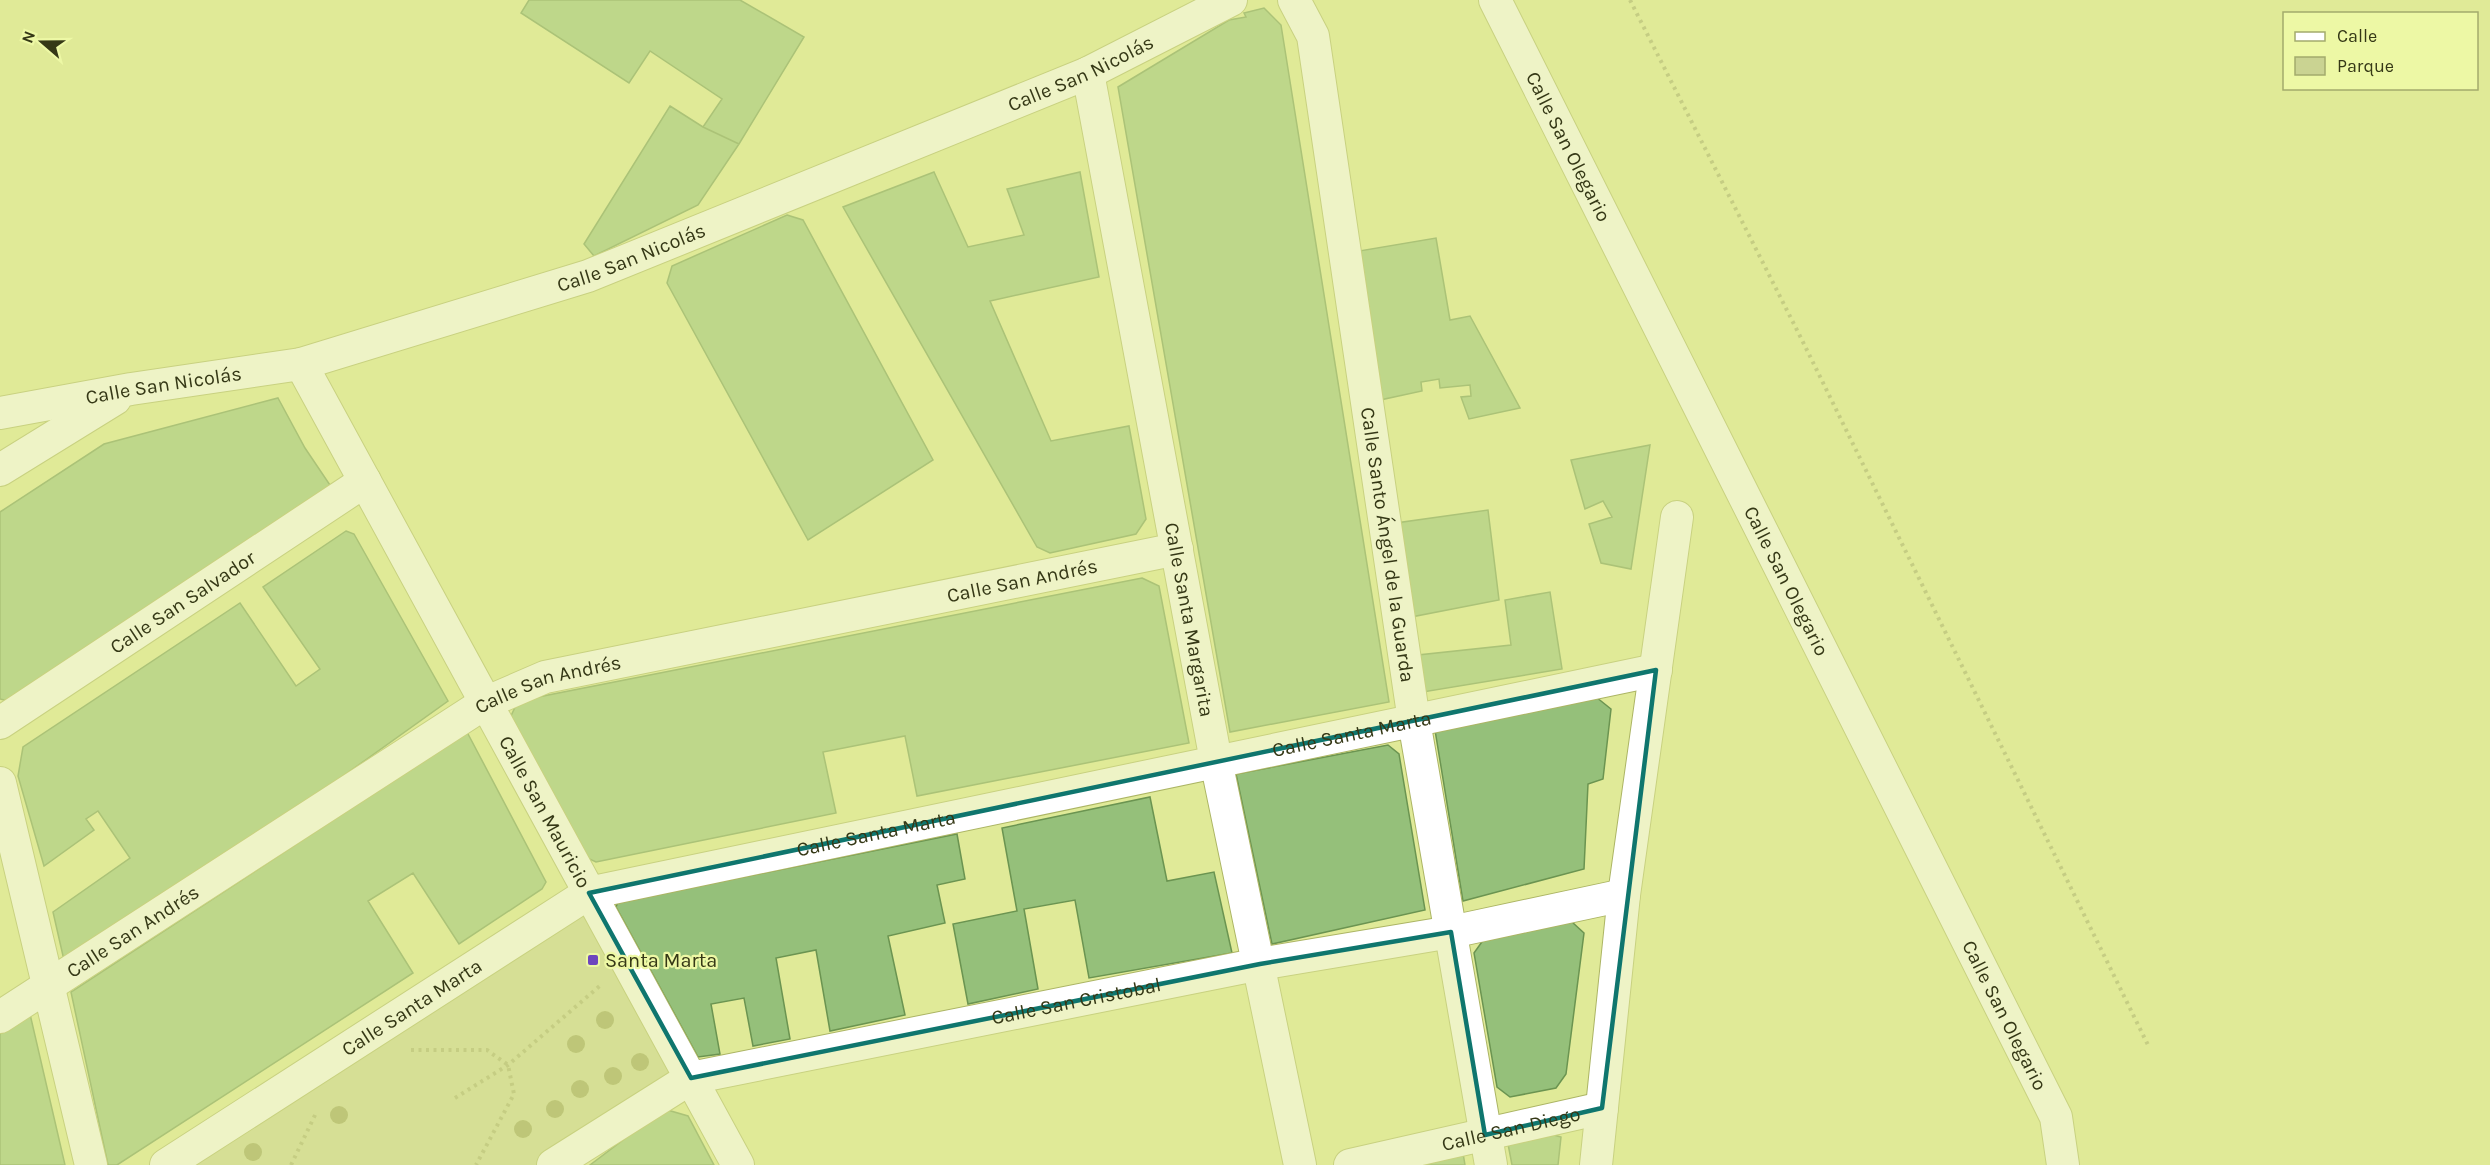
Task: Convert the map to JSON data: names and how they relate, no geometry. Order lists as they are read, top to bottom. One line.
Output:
{"streets":{"street":["Calle San Nicolás","Calle San Olegario","Calle Santo Ángel de la Guarda","Calle San Andrés","Calle San Salvador","Calle Santa Margarita","Calle Santa Marta","Calle San Mauricio","Calle San Cristobal","Calle San Diego"]},"crossings":[["Calle San Nicolás","Calle Santa Margarita"],["Calle San Nicolás","Calle San Mauricio"],["Calle Santo Ángel de la Guarda","Calle Santa Marta"],["Calle Santo Ángel de la Guarda","Calle San Cristobal"],["Calle Santo Ángel de la Guarda","Calle San Diego"],["Calle San Andrés","Calle Santa Margarita"],["Calle San Andrés","Calle San Mauricio"],["Calle San Salvador","Calle San Mauricio"],["Calle Santa Margarita","Calle Santa Marta"],["Calle Santa Margarita","Calle San Cristobal"],["Calle Santa Marta","Calle San Mauricio"],["Calle San Mauricio","Calle San Cristobal"]],"places":{"transit":["Santa Marta"]},"legend":["Calle","Parque"],"north":"left"}
